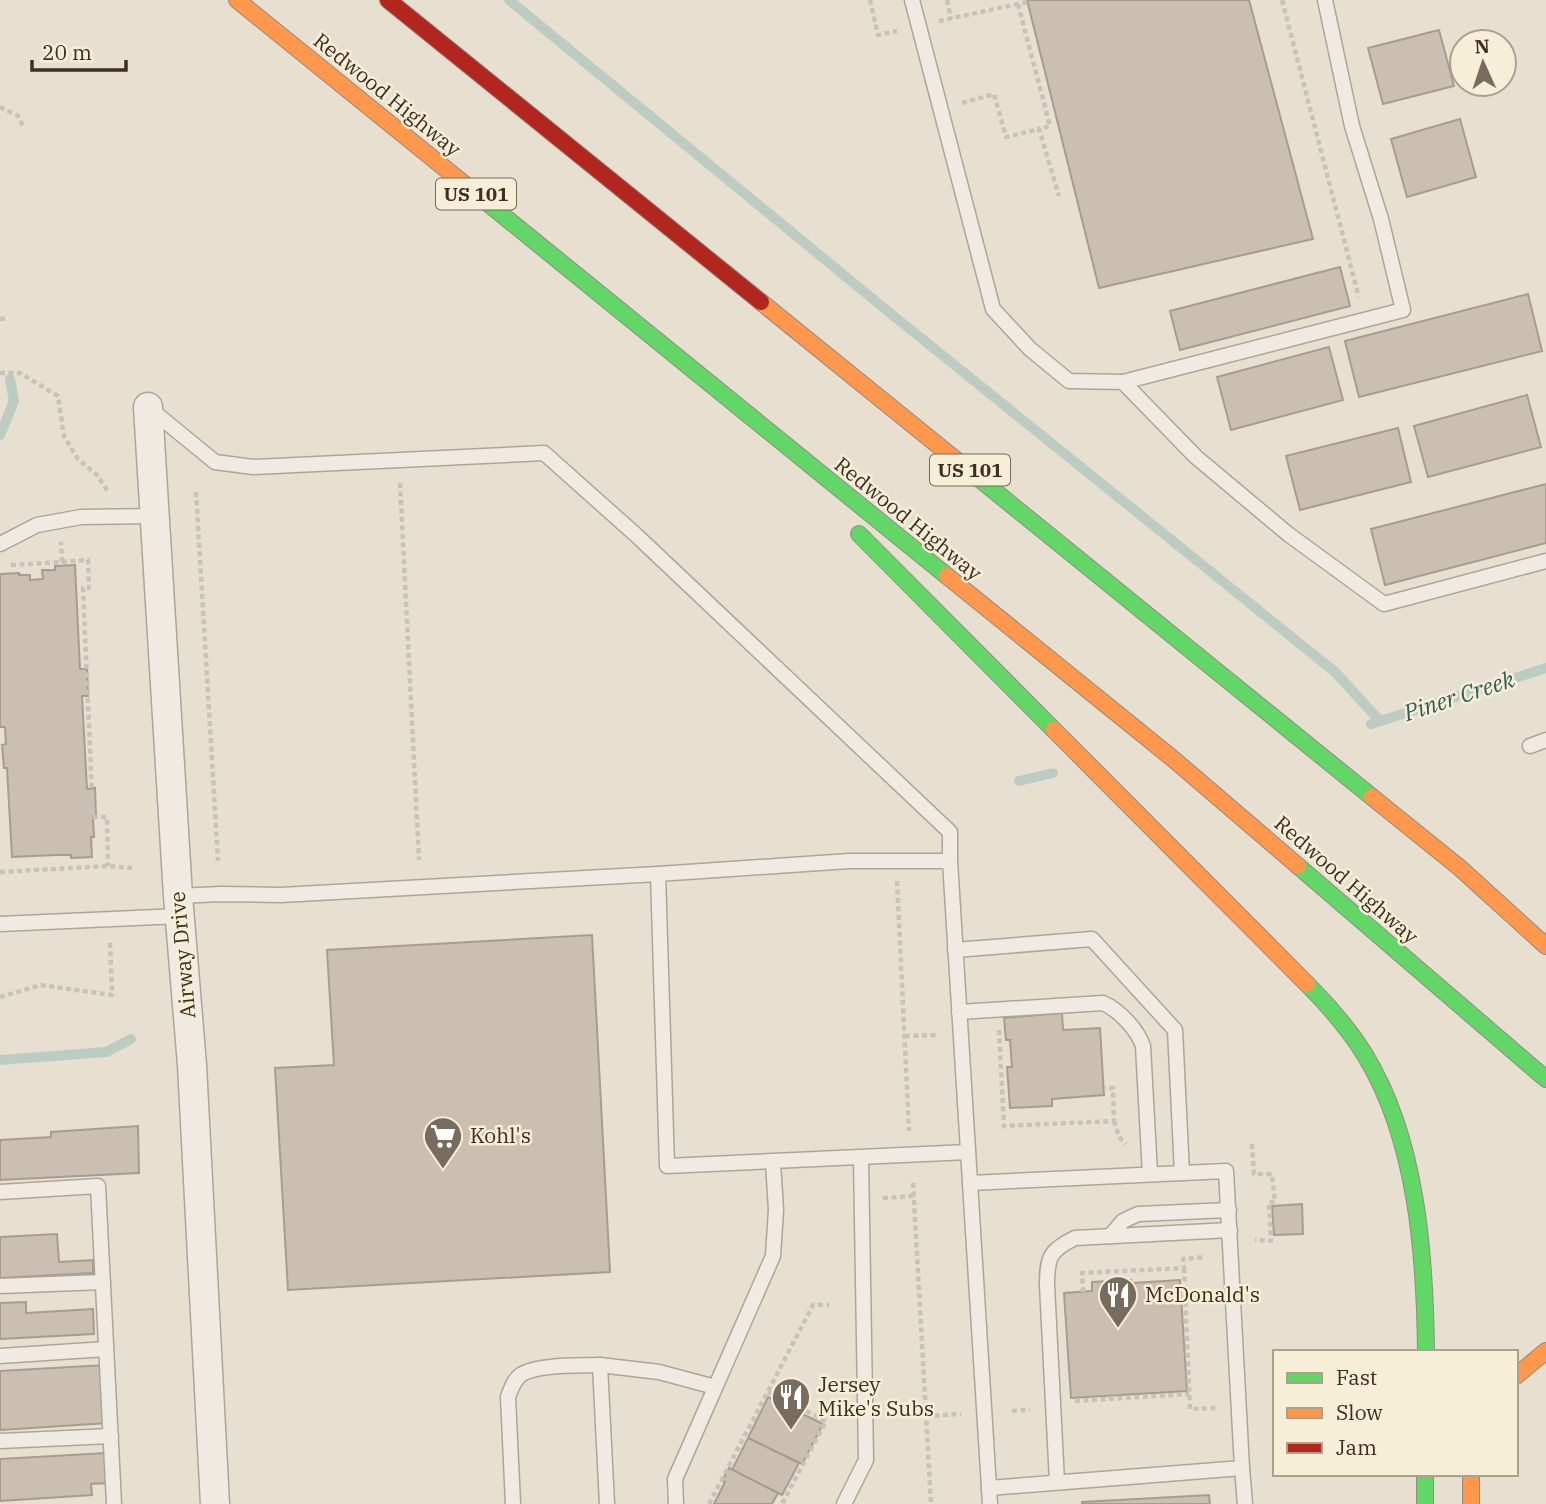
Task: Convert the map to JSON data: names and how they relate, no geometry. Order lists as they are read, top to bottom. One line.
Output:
{"streets":{"highway":["Redwood Highway","US 101"],"street":["Airway Drive"]},"water":["Piner Creek"],"places":{"supermarket":["Kohl's"],"restaurant":["McDonald's","Jersey Mike's Subs"]},"legend":["Fast","Slow","Jam"],"scale_bar":"20 m","north":"top"}
